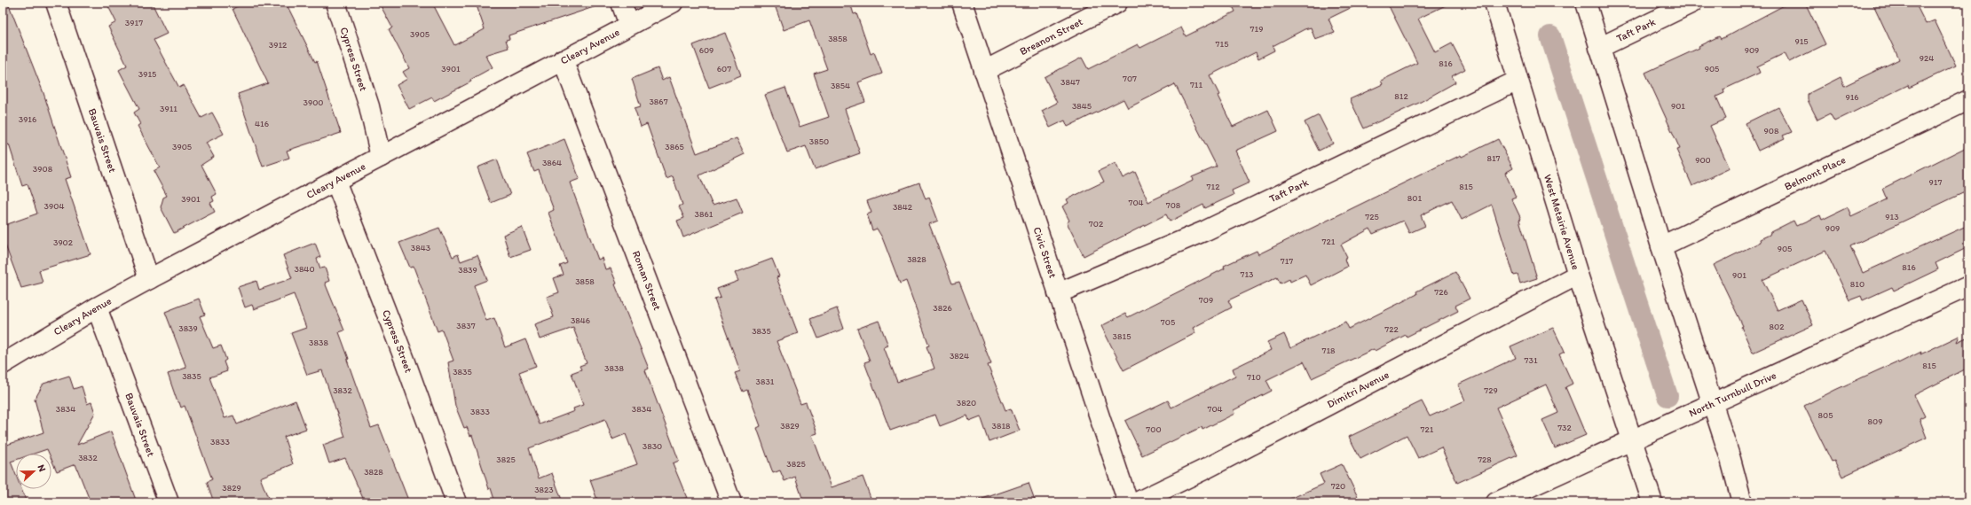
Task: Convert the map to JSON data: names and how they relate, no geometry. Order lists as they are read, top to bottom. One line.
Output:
{"streets":{"street":["Taft Park","Breanon Street","Cleary Avenue","Cypress Street","Bauvais Street","Belmont Place","West Metairie Avenue","Civic Street","Roman Street","Dimitri Avenue","North Turnbull Drive"]},"crossings":[["Taft Park","West Metairie Avenue"],["Taft Park","Civic Street"],["Breanon Street","Civic Street"],["Cleary Avenue","Cypress Street"],["Cleary Avenue","Bauvais Street"],["Cleary Avenue","Roman Street"],["West Metairie Avenue","Dimitri Avenue"],["West Metairie Avenue","North Turnbull Drive"]],"house_numbers":["3917","719","3905","3858","915","715","3912","609","909","924","816","3901","607","905","3915","707","3847","711","3854","812","916","3867","3900","3845","901","3911","3916","416","908","3850","3905","3865","817","900","3864","3908","917","712","815","801","3901","704","708","3904","3842","3861","725","913","702","909","721","3902","3843","905","3828","717","816","3840","3839","713","901","3858","810","726","709","3826","3846","705","3837","802","3839","722","3835","3815","3838","718","3824","731","815","3838","3835","3835","710","3831","3832","729","3820","3834","3834","704","3833","805","809","3829","3818","732","700","721","3833","3830","3832","3825","728","3825","3828","720","3829","3823"],"north":"right"}
